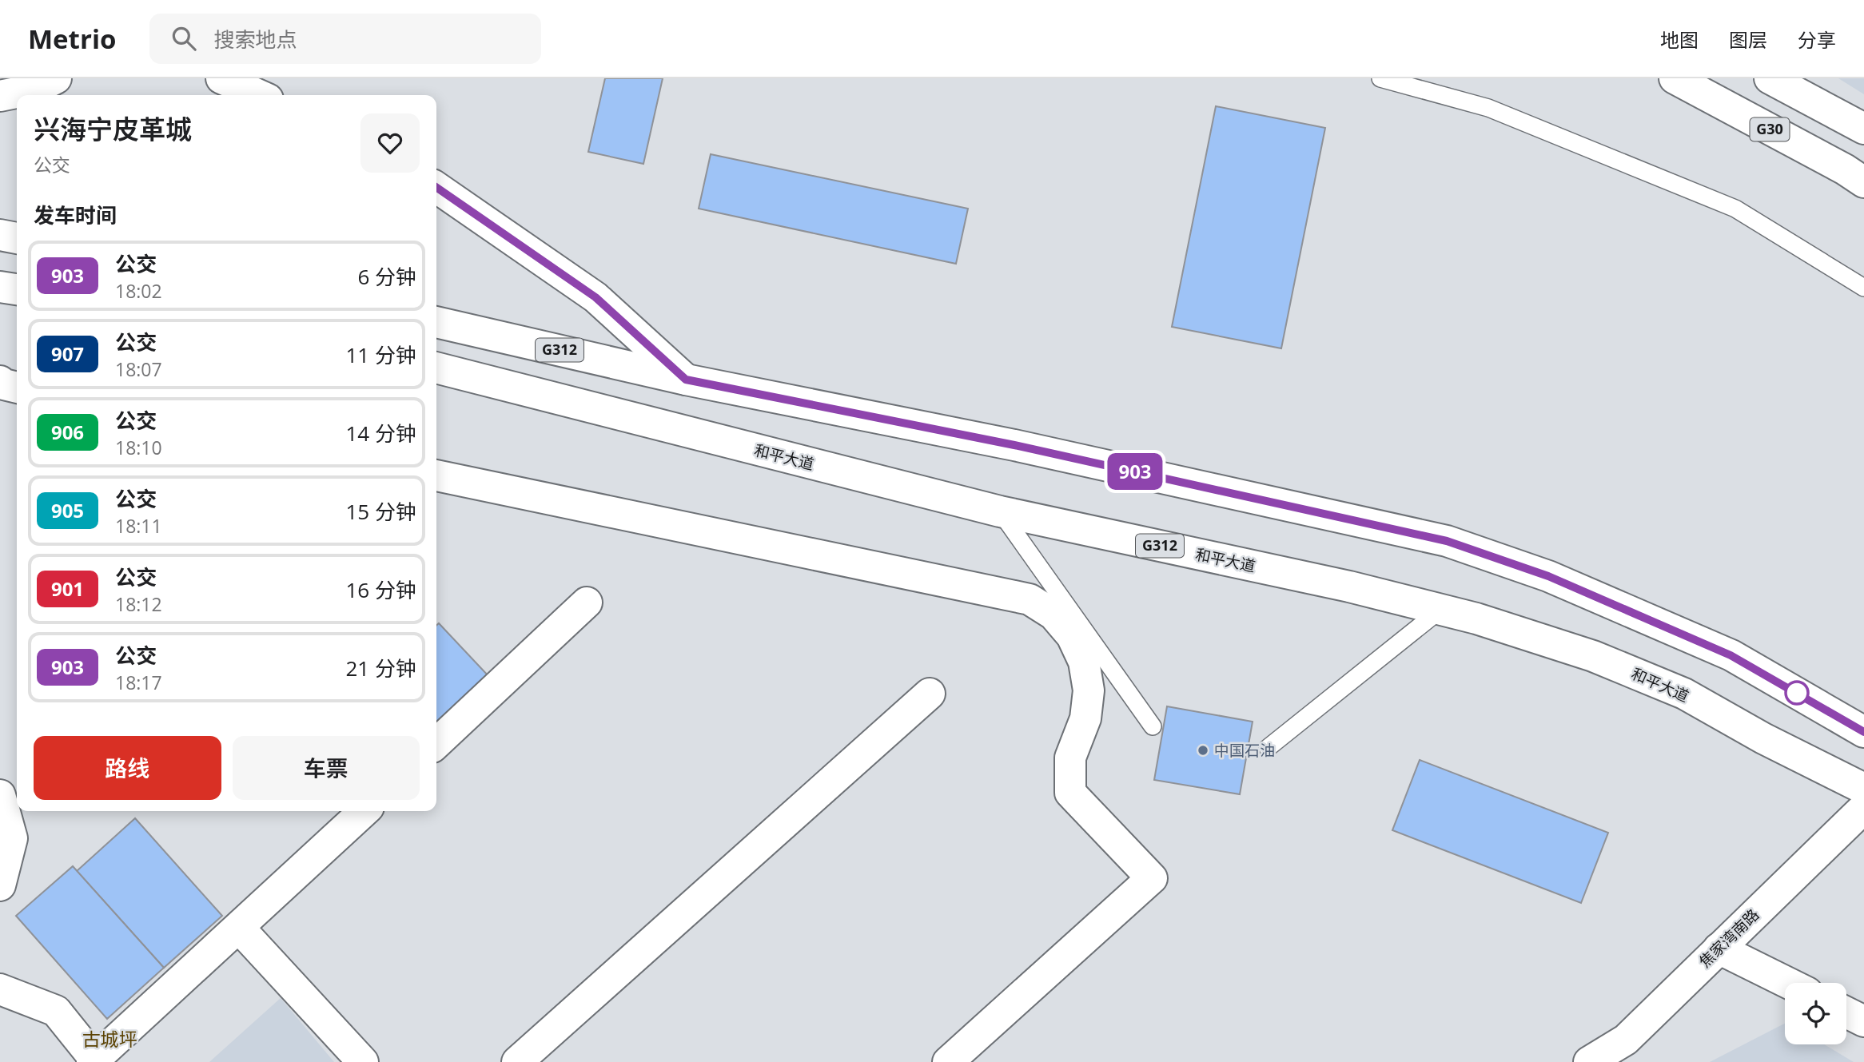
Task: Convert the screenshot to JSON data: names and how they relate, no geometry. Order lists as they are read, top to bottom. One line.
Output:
{"streets":{"main road":["G30","G312","和平大道","焦家湾南路"]},"districts":["古城坪"],"places":["中国石油"],"lines":["bus line 903"],"page":{"header":"Metrio","search":"搜索地点","nav":["地图","图层","分享"],"on_map":"903","heading":[["兴海宁皮革城","公交"],"发车时间"],"list":[{"mark":"903","name":"公交","note":"18:02","value":"6 分钟"},{"mark":"907","name":"公交","note":"18:07","value":"11 分钟"},{"mark":"906","name":"公交","note":"18:10","value":"14 分钟"},{"mark":"905","name":"公交","note":"18:11","value":"15 分钟"},{"mark":"901","name":"公交","note":"18:12","value":"16 分钟"},{"mark":"903","name":"公交","note":"18:17","value":"21 分钟"}],"buttons":["路线","车票"]}}
